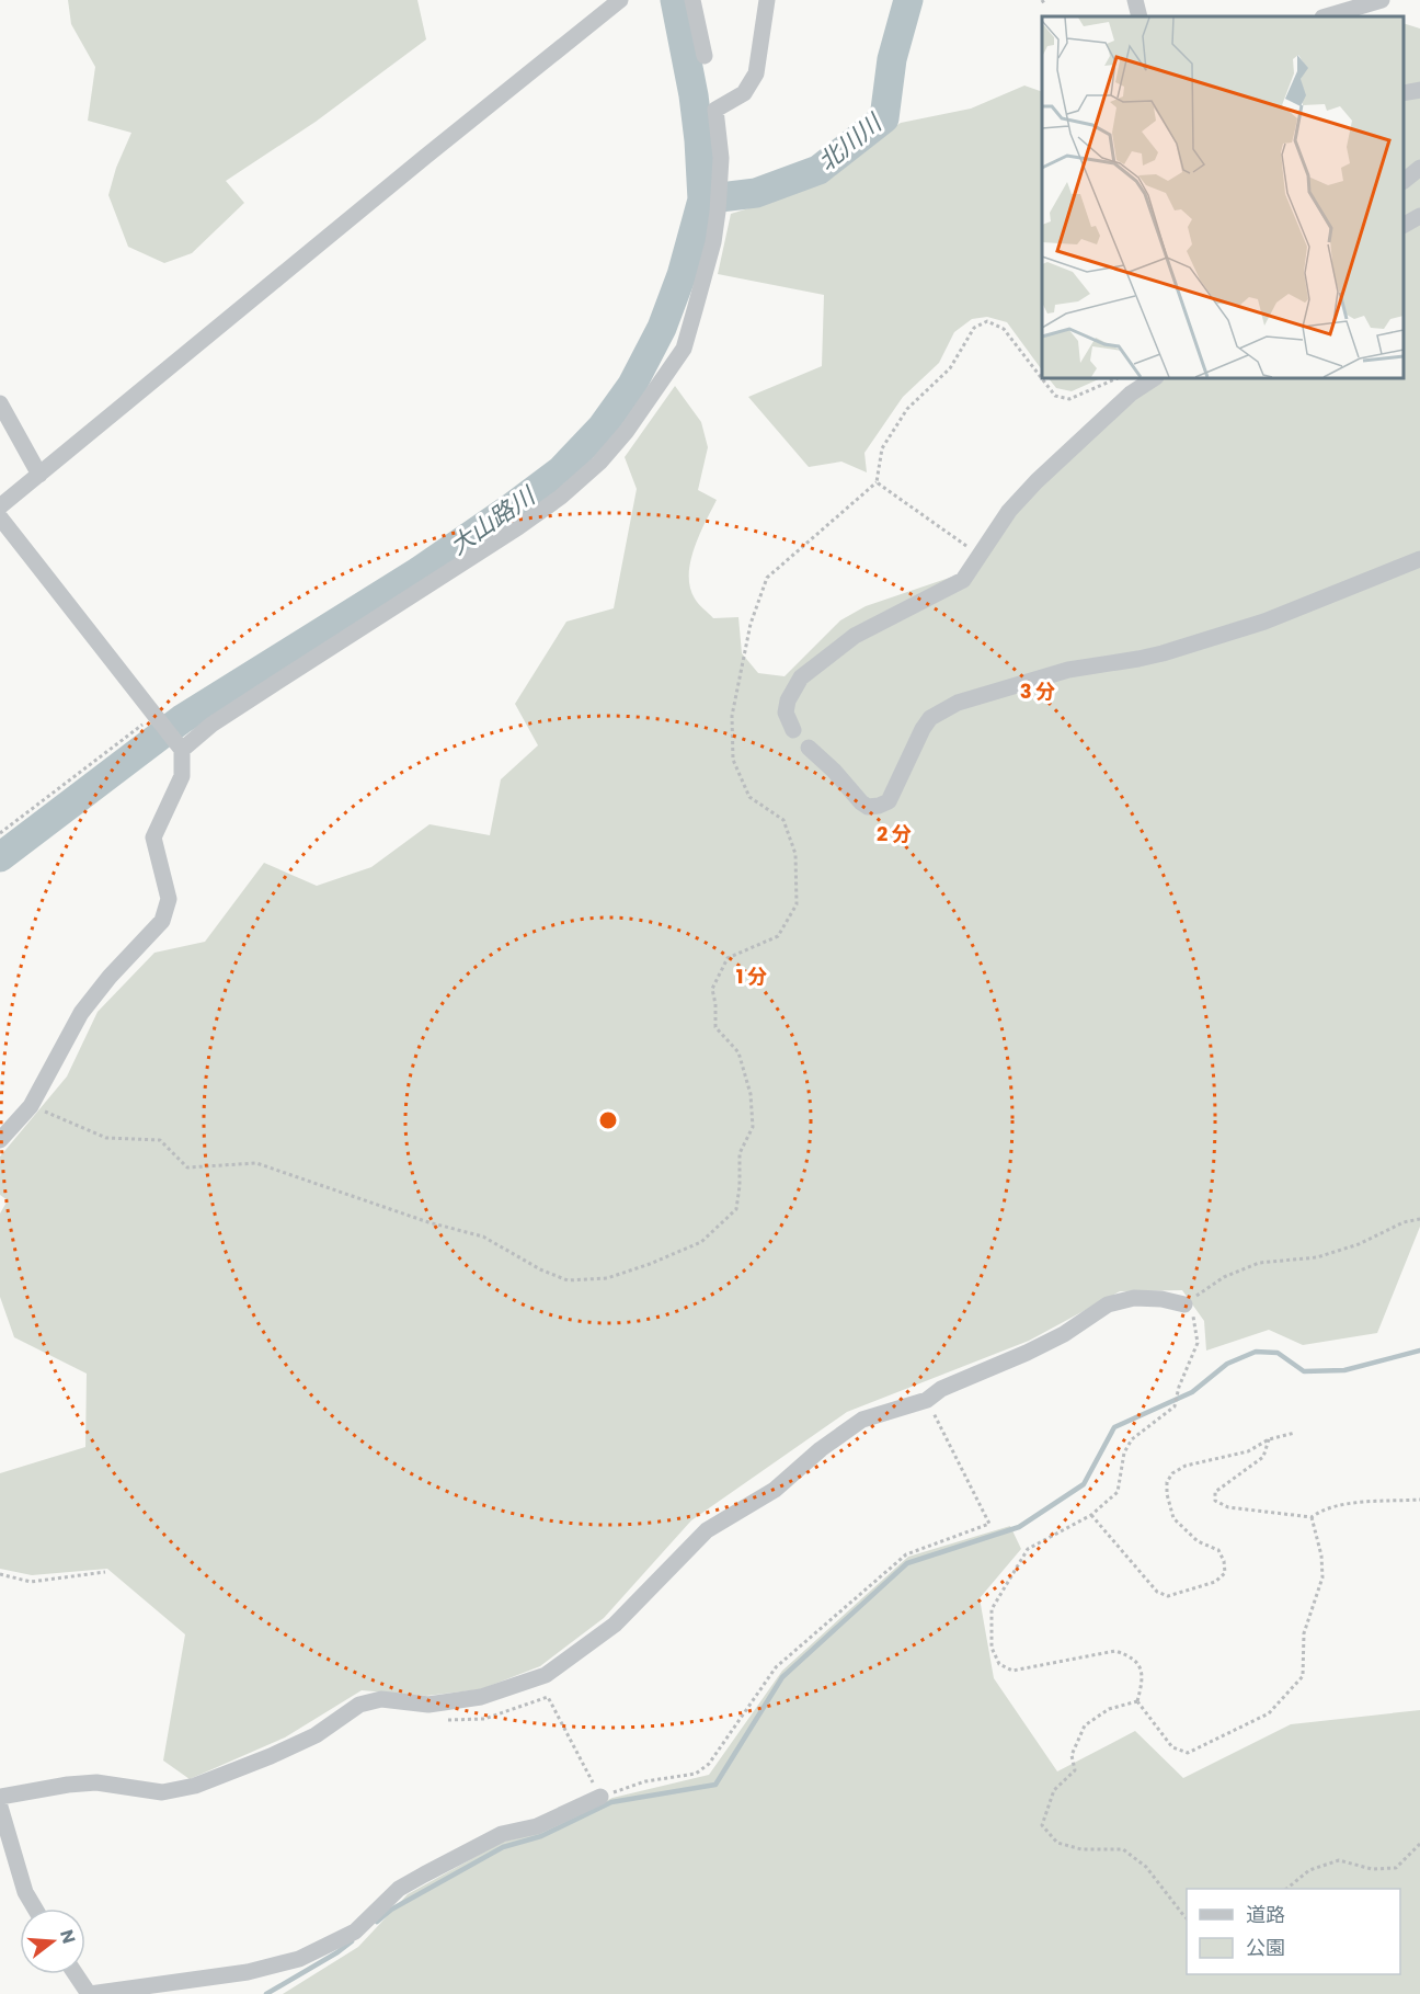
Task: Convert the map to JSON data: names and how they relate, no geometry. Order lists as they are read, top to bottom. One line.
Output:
{"water":["北川川","大山路川"],"legend":["道路","公園"],"north":"right","rings":["3 分","2 分","1 分"]}
